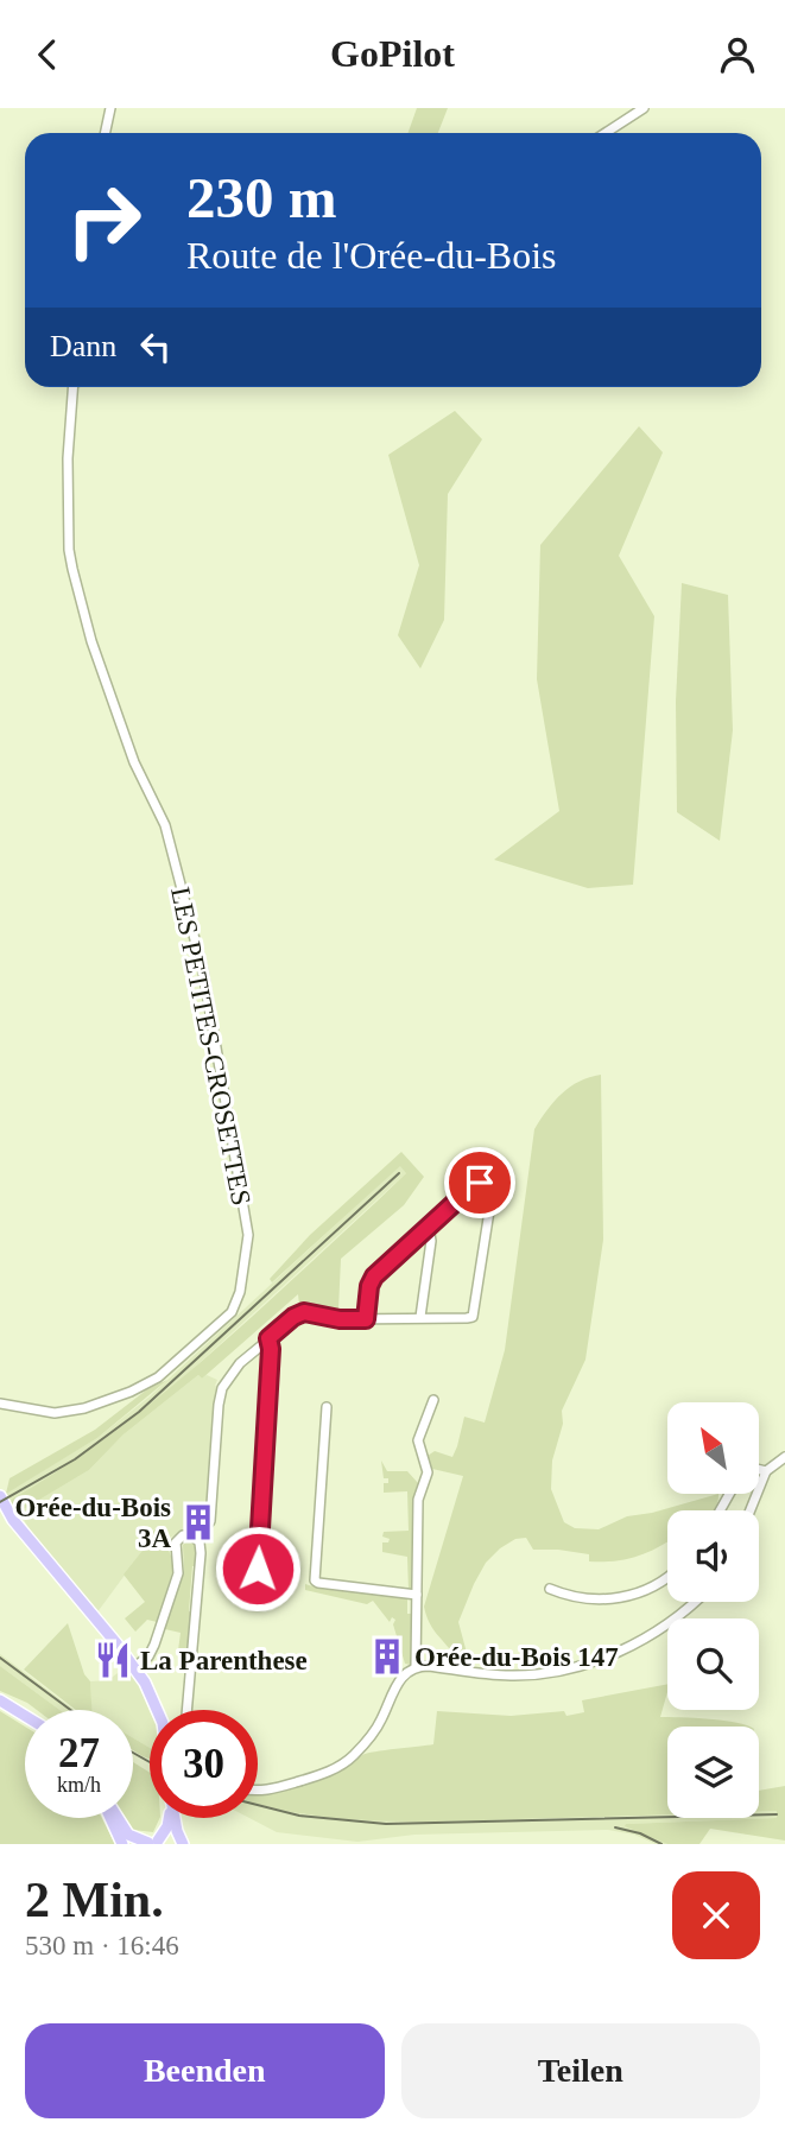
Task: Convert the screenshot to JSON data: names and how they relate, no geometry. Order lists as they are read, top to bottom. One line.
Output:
{"streets":{"street":["LES PETITES-CROSETTES"]},"places":{"building":["Orée-du-Bois 3A","Orée-du-Bois 147"],"restaurant":["La Parenthese"]},"north":"top left","page":{"header":"GoPilot","turn":["230 m","Route de l'Orée-du-Bois"],"then":"Dann","speed":"27 km/h","limit":"30","heading":["2 Min.","530 m · 16:46"],"buttons":["Beenden","Teilen"]}}
